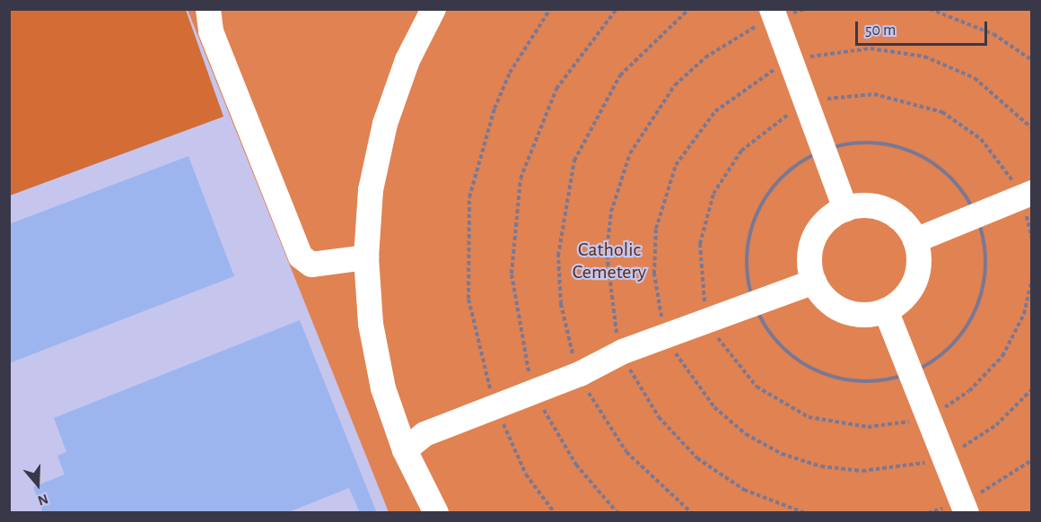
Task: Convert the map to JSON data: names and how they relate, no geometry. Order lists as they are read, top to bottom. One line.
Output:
{"parks":["Catholic Cemetery"],"scale_bar":"50 m","north":"bottom"}
